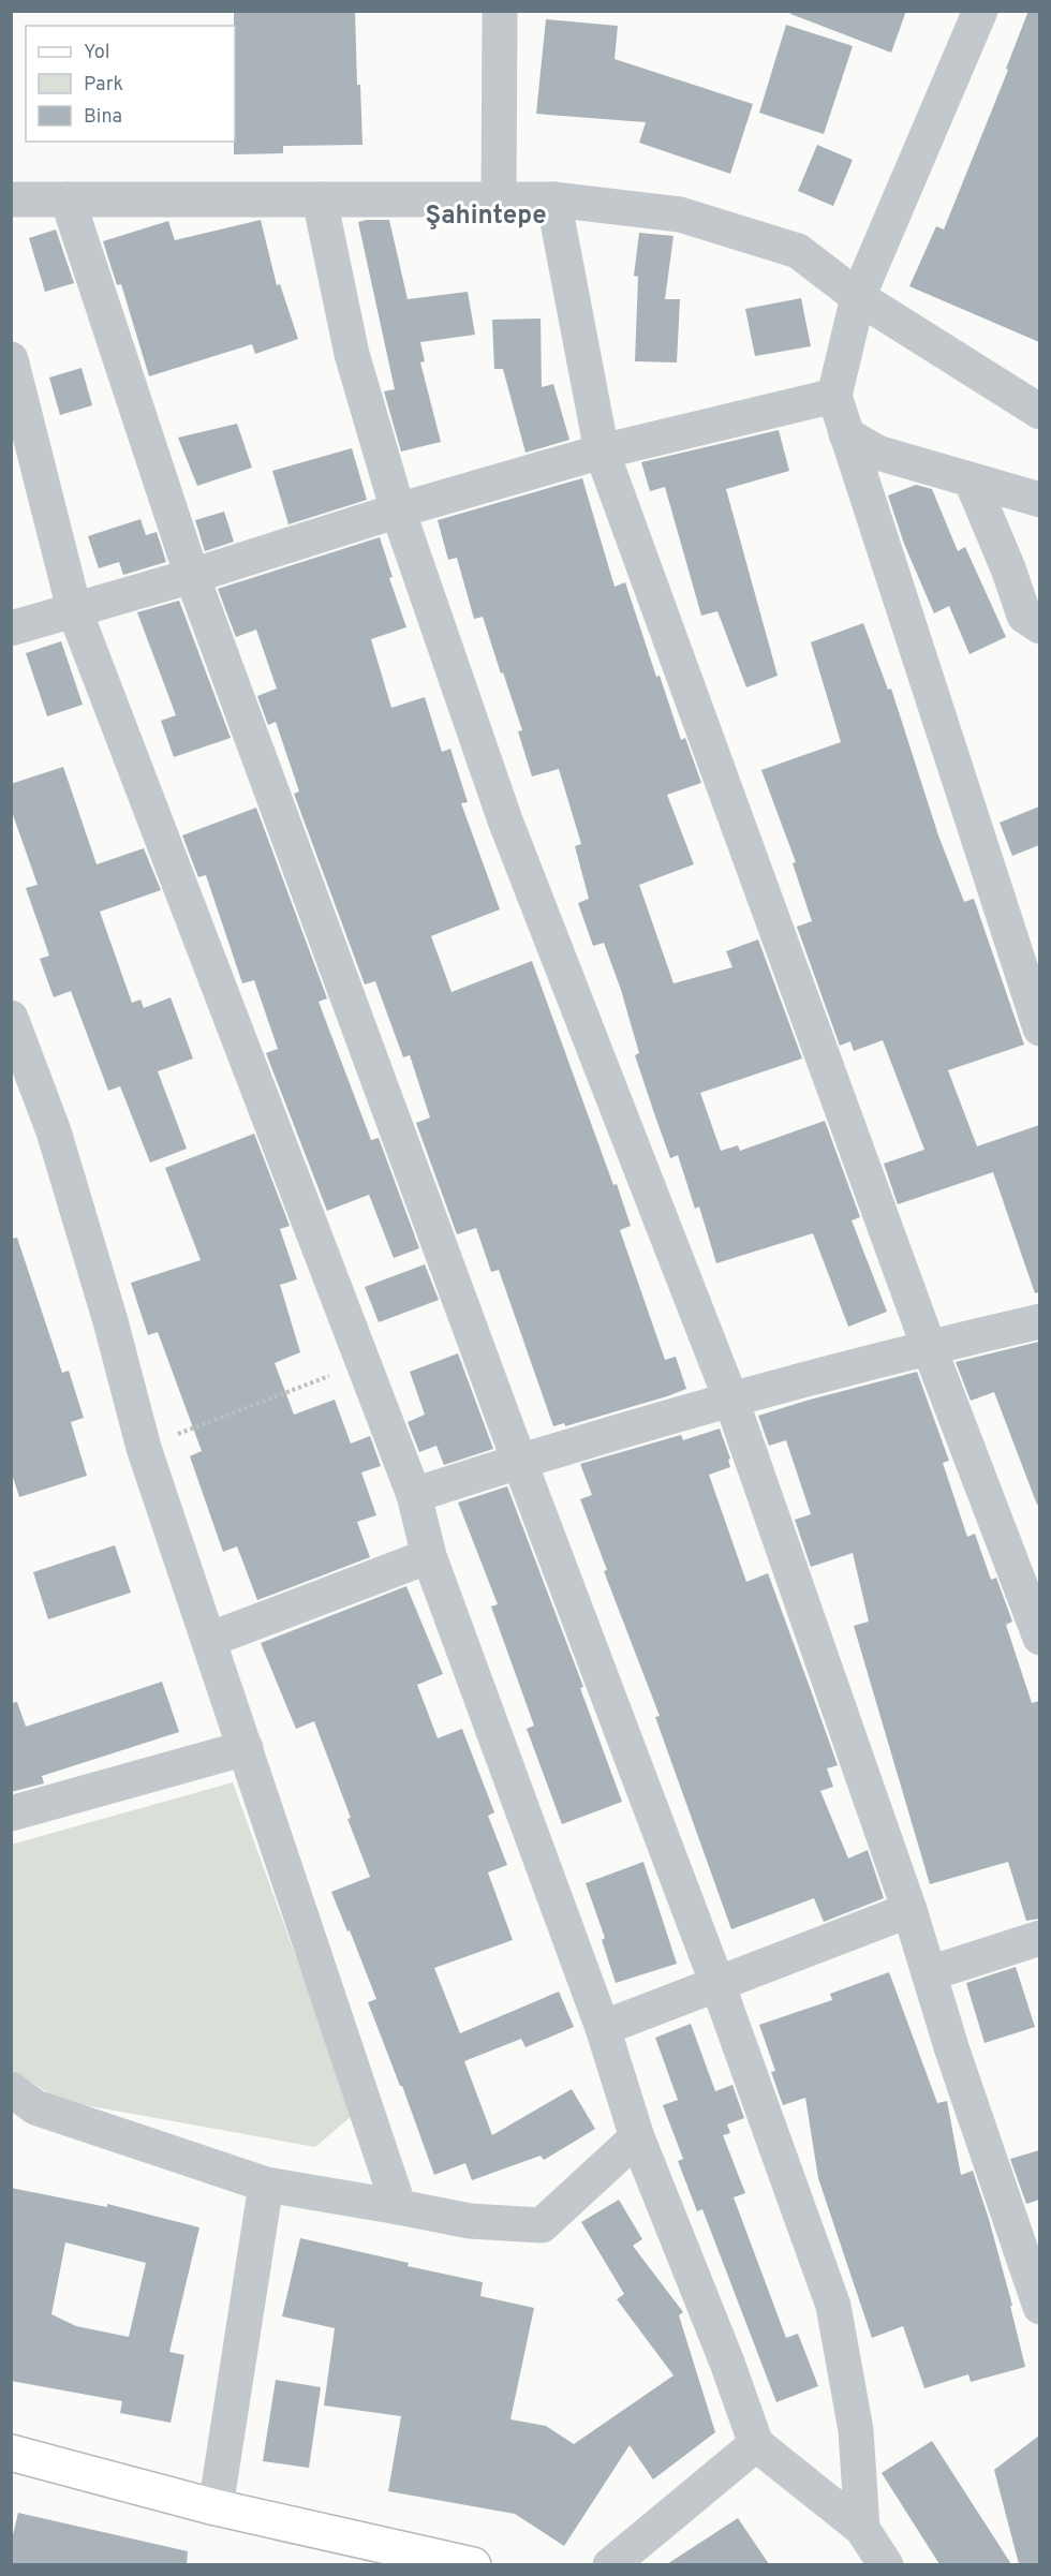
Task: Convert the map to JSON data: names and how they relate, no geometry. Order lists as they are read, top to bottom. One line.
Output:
{"districts":["Şahintepe"],"legend":["Yol","Park","Bina"]}
